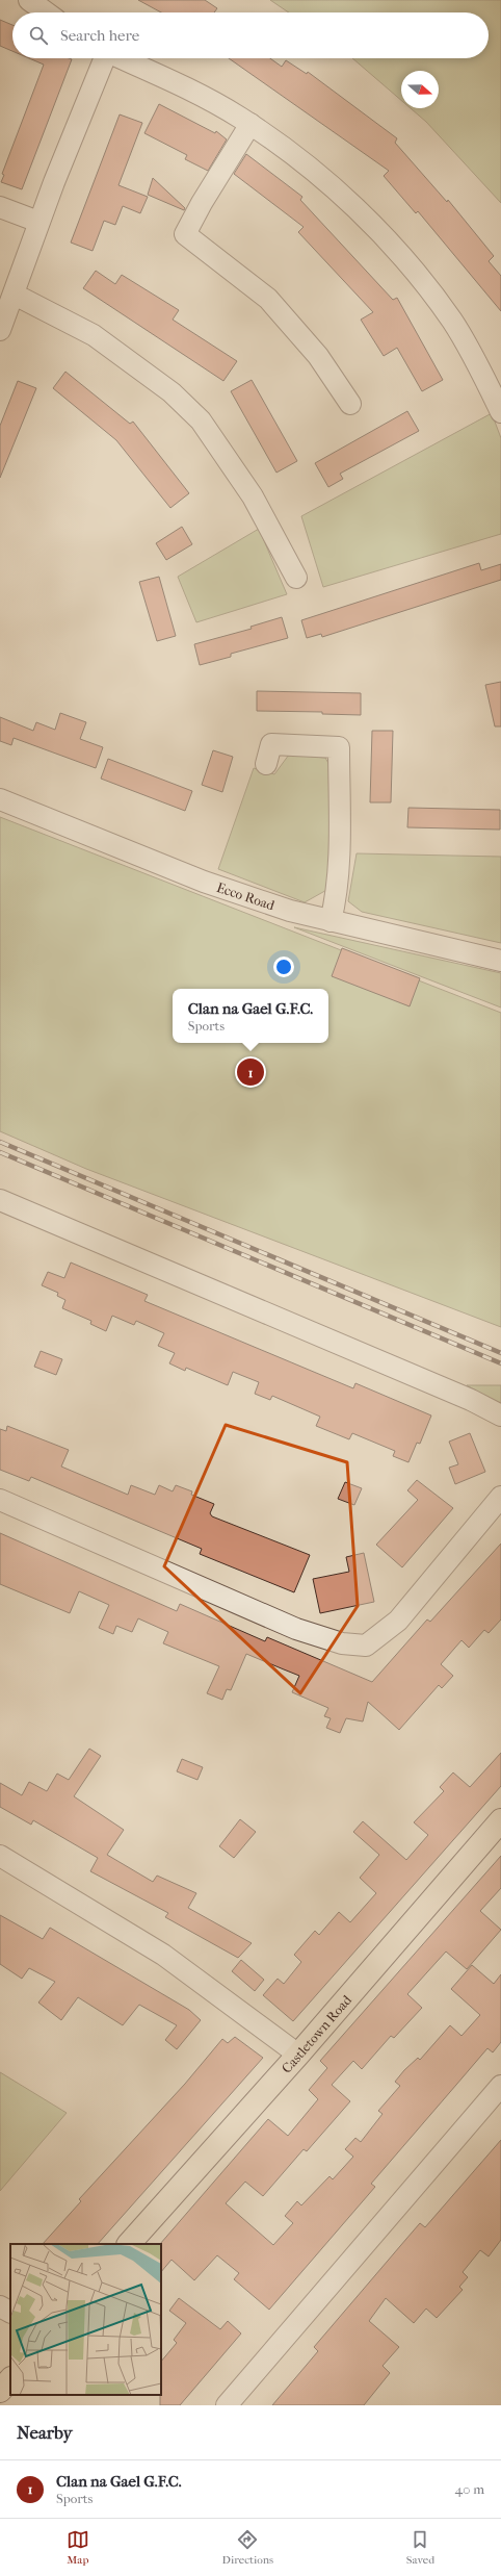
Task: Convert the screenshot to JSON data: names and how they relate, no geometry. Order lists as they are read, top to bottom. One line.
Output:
{"streets":{"main road":["Castletown Road"],"street":["Ecco Road"]},"north":"right","page":{"search":"Search here","popup":["Clan na Gael G.F.C.","Sports"],"pins":"1","heading":"Nearby","list":[{"mark":"1","name":"Clan na Gael G.F.C.","note":"Sports","value":"40 m"}],"nav":["Map","Directions","Saved"]}}
